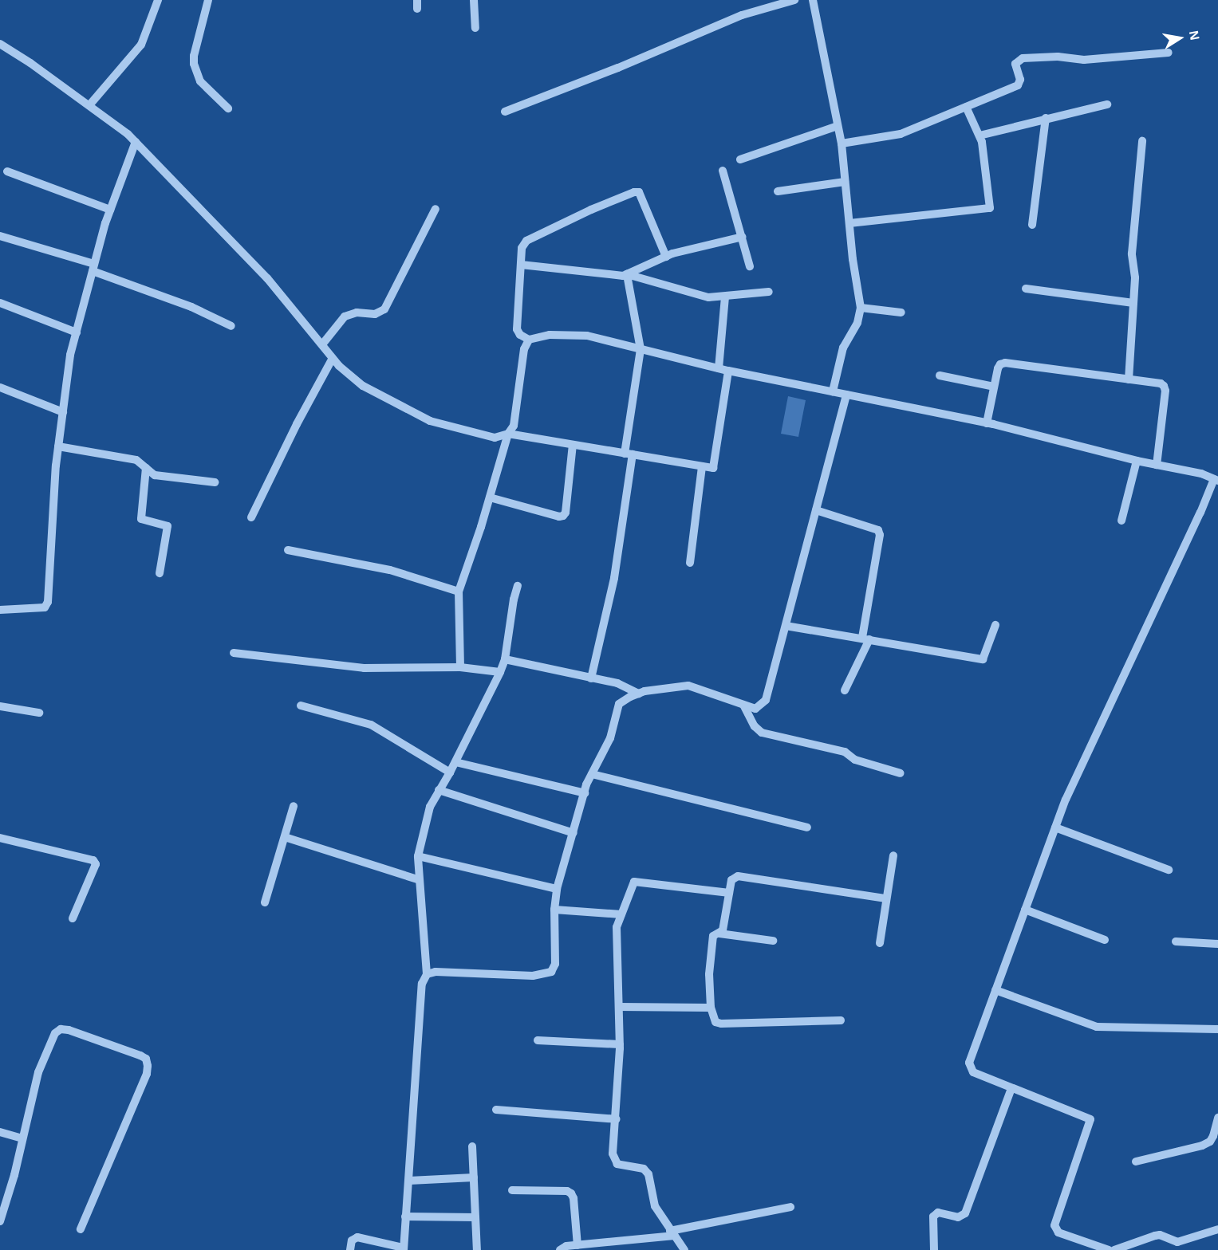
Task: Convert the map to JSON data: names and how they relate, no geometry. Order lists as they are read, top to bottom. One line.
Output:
{"north":"right"}
